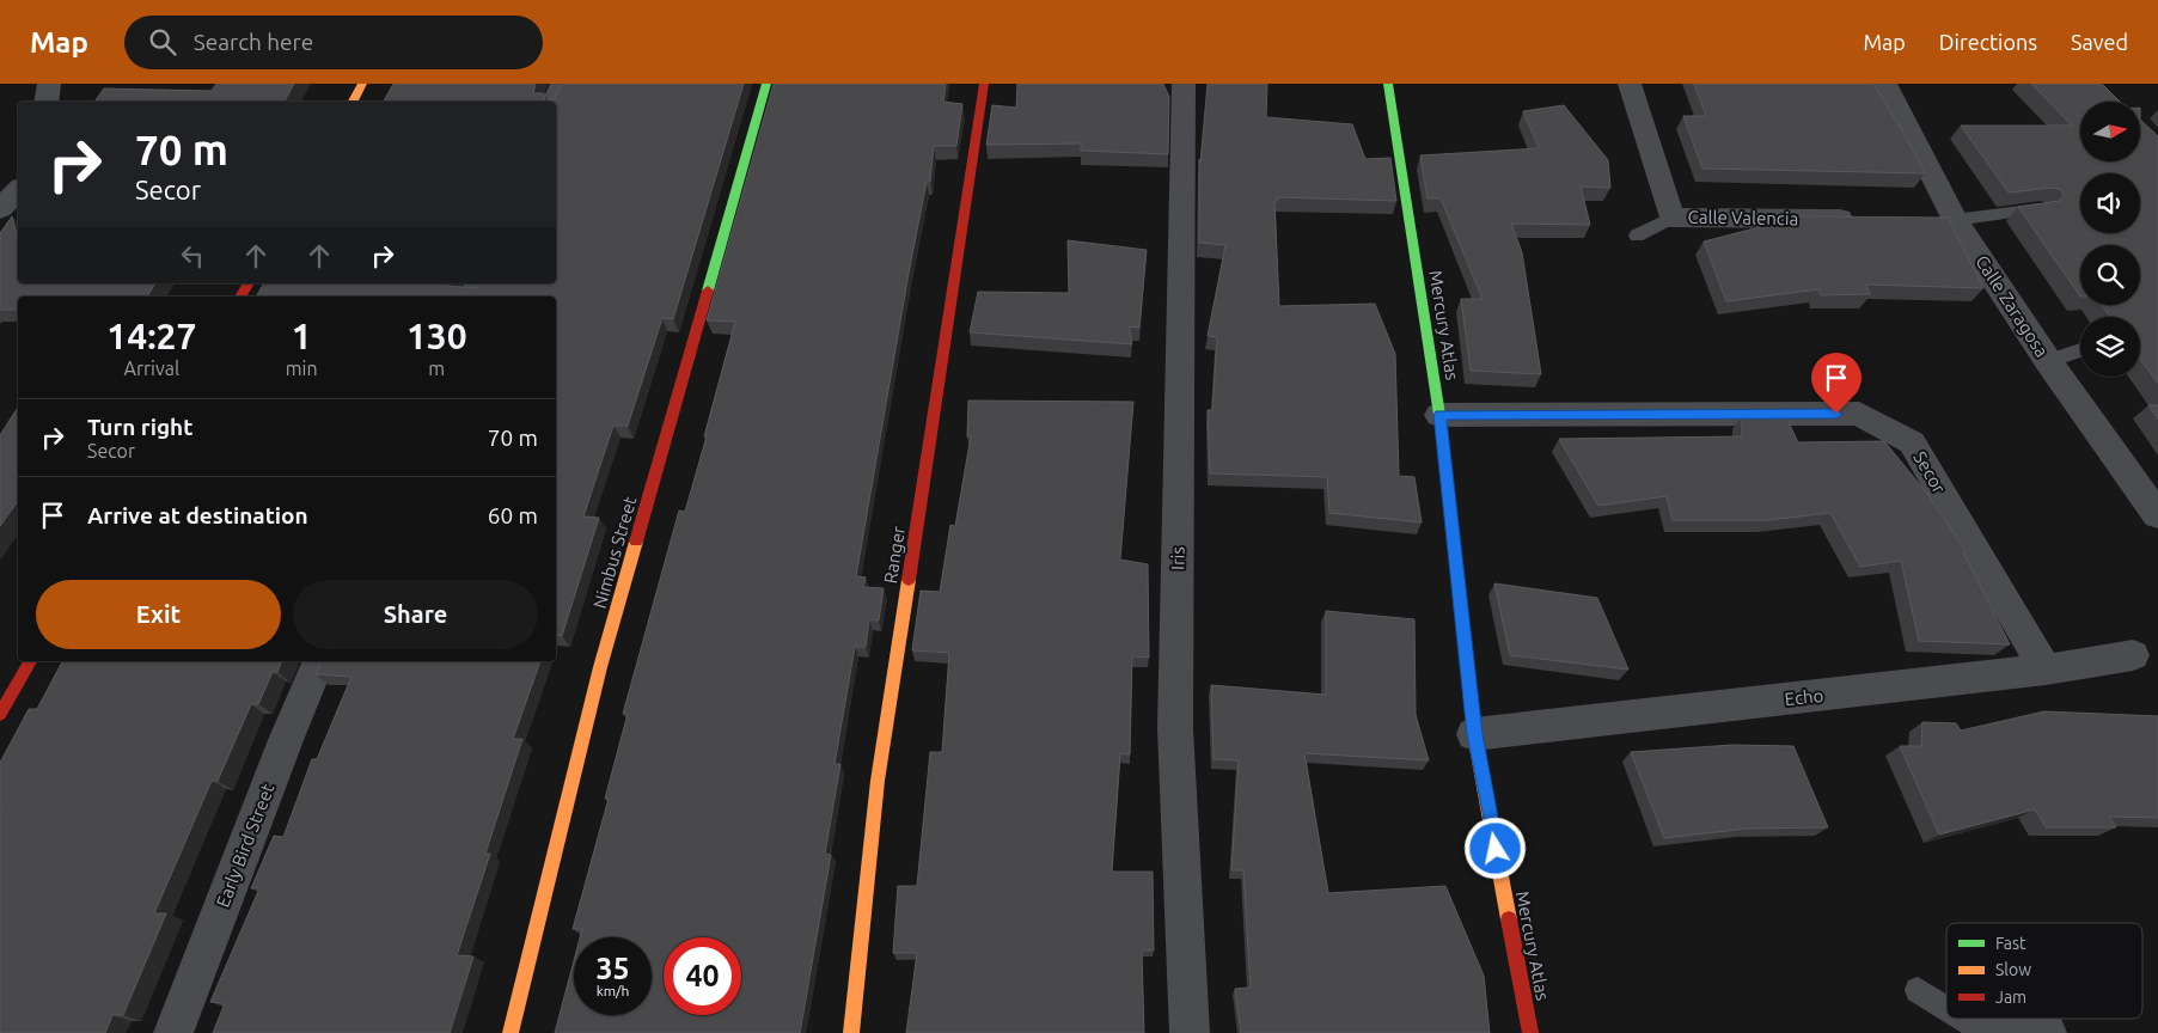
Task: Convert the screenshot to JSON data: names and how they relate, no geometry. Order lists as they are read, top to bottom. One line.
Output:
{"streets":{"street":["Calle Valencia","Calle Zaragosa","Mercury Atlas","Secor","Nimbus Street","Ranger","Iris","Echo","Early Bird Street"]},"crossings":[["Mercury Atlas","Secor"],["Mercury Atlas","Echo"],["Secor","Echo"]],"legend":["Fast","Slow","Jam"],"north":"right","page":{"header":"Map","search":"Search here","nav":["Map","Directions","Saved"],"turn":["70 m","Secor"],"eta":["14:27","Arrival","1","min","130","m"],"list":[{"name":"Turn right","note":"Secor","value":"70 m"},{"name":"Arrive at destination","value":"60 m"}],"buttons":["Exit","Share"],"speed":"35 km/h","limit":"40"}}
